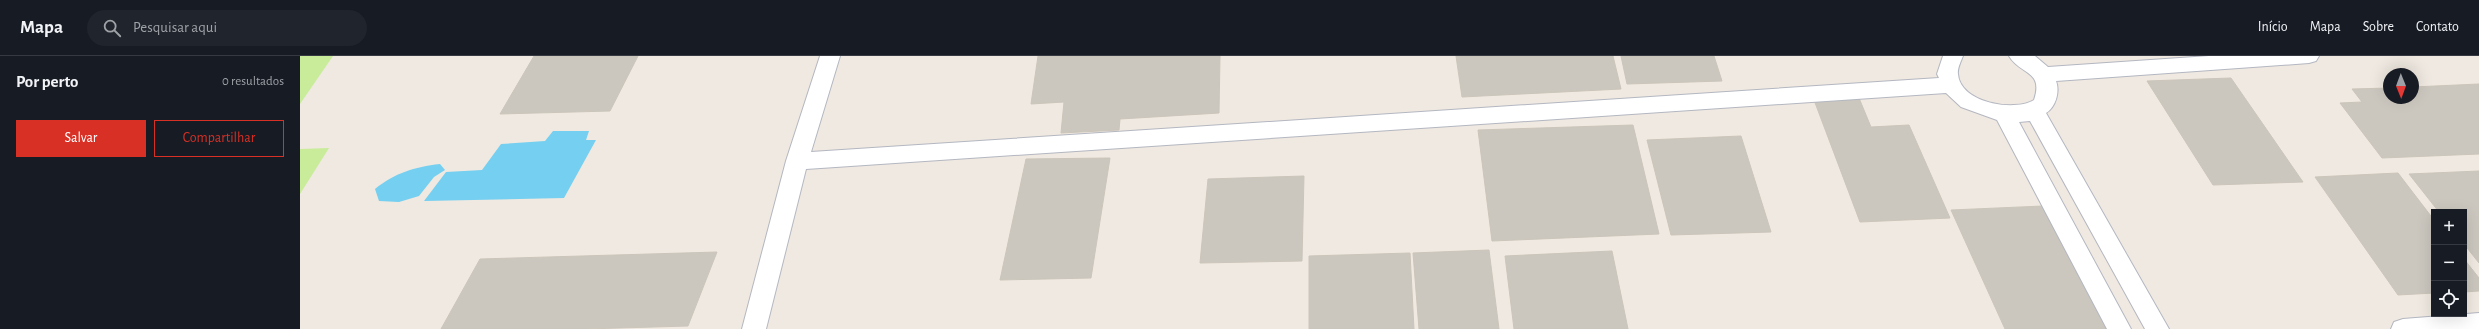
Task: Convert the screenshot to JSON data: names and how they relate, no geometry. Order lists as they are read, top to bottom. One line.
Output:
{"north":"bottom","page":{"header":"Mapa","search":"Pesquisar aqui","nav":["Início","Mapa","Sobre","Contato"],"heading":["Por perto","0 resultados"],"buttons":["Salvar","Compartilhar"],"map_buttons":["+","−"]}}
